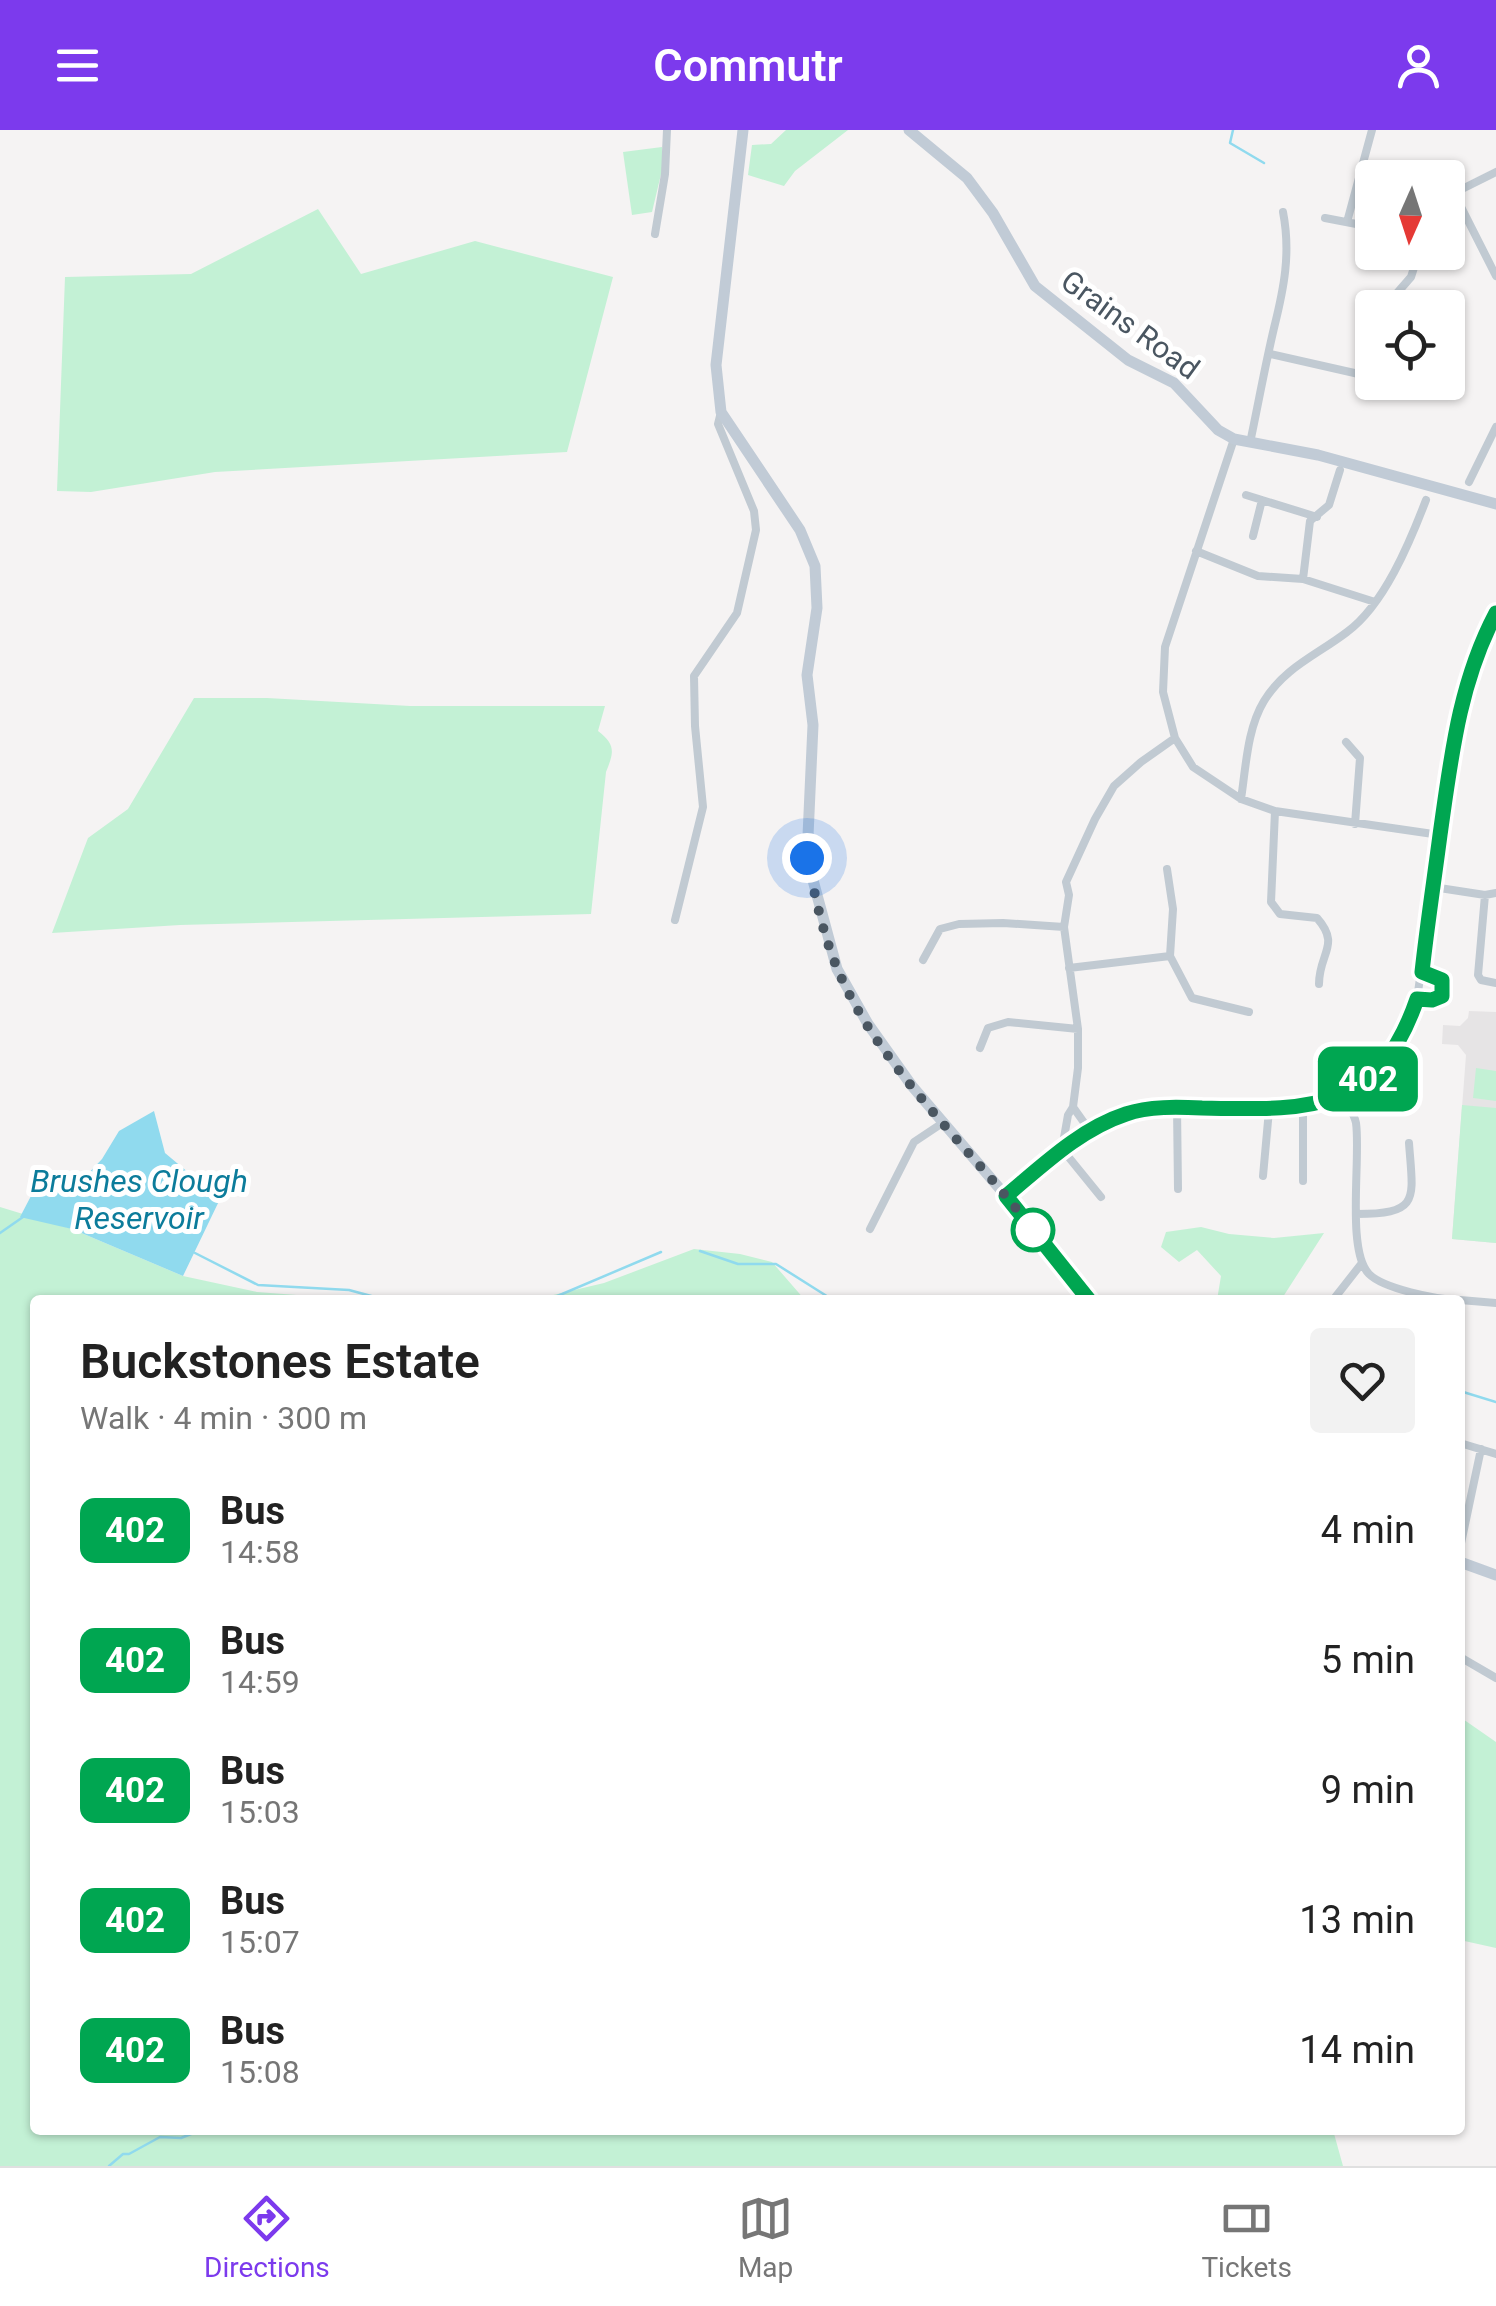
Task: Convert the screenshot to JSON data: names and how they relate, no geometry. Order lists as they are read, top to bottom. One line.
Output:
{"streets":{"main road":["Grains Road"]},"water":["Brushes Clough Reservoir"],"lines":["bus line 402"],"north":"bottom","page":{"header":"Commutr","on_map":"402","heading":["Buckstones Estate","Walk · 4 min · 300 m"],"list":[{"mark":"402","name":"Bus","note":"14:58","value":"4 min"},{"mark":"402","name":"Bus","note":"14:59","value":"5 min"},{"mark":"402","name":"Bus","note":"15:03","value":"9 min"},{"mark":"402","name":"Bus","note":"15:07","value":"13 min"},{"mark":"402","name":"Bus","note":"15:08","value":"14 min"}],"tabs":["Directions","Map","Tickets"]}}
